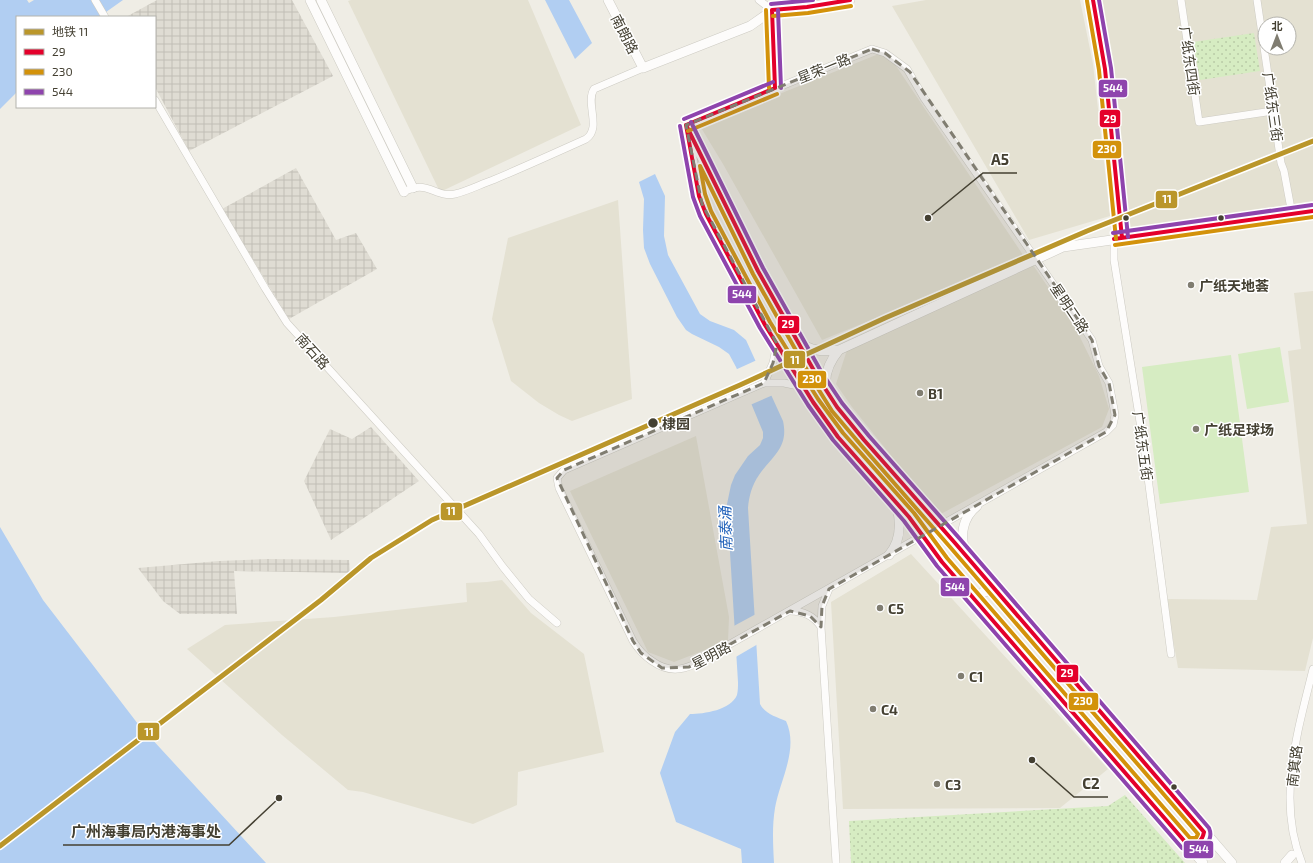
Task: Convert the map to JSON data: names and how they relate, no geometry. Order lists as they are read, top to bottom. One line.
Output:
{"streets":{"street":["南朗路","广纸东四街","星荣一路","广纸东三街","星明二路","南石路","广纸东五街","星明路","南箕路"]},"crossings":[["广纸东四街","广纸东三街"],["星荣一路","星明二路"],["星明二路","星明路"]],"water":["南泰涌"],"places":["A5","广纸天地荟","B1","棣园","广纸足球场","C5","C1","C4","C2","C3","广州海事局内港海事处"],"lines":["transit line 29","transit line 544","transit line 230","metro line 11"],"legend":["地铁 11","29","230","544"],"north":"top"}
